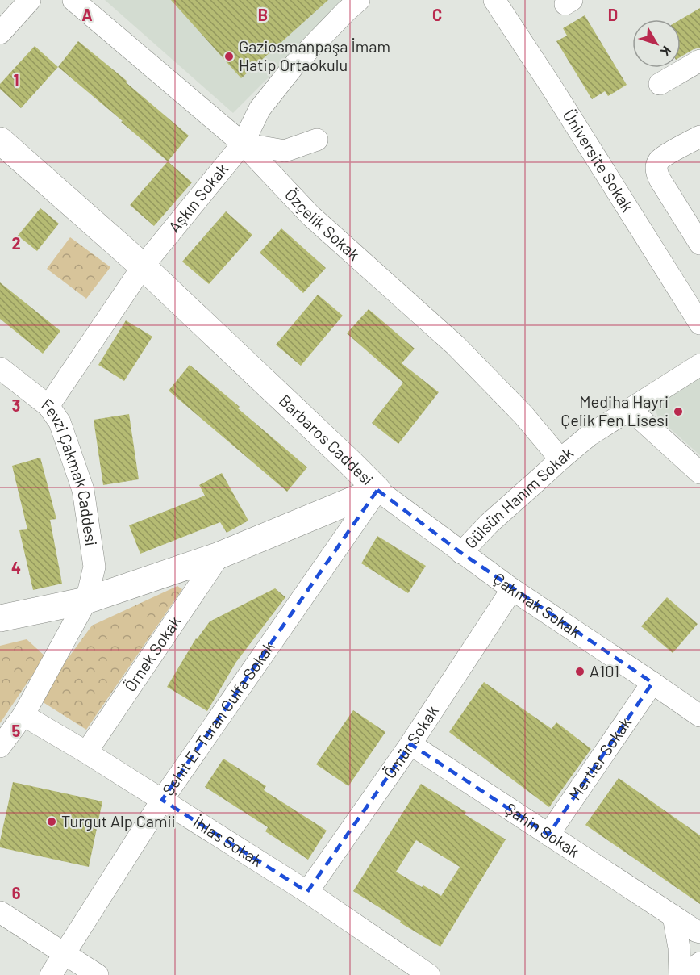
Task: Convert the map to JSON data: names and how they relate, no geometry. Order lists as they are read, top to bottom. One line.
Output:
{"streets":{"main road":["Barbaros Caddesi"],"street":["Üniversite Sokak","Aşkın Sokak","Özçelik Sokak","Fevzi Çakmak Caddesi","Gülsün Hanım Sokak","Çakmak Sokak","Örnek Sokak","Şehit Er Turan Culfa Sokak","Ömür Sokak","Mertler Sokak","Şahin Sokak","İhlas Sokak"]},"crossings":[["Aşkın Sokak","Özçelik Sokak"],["Aşkın Sokak","Barbaros Caddesi"],["Aşkın Sokak","Fevzi Çakmak Caddesi"],["Özçelik Sokak","Gülsün Hanım Sokak"],["Barbaros Caddesi","Fevzi Çakmak Caddesi"],["Barbaros Caddesi","Çakmak Sokak"],["Barbaros Caddesi","Örnek Sokak"],["Barbaros Caddesi","Şehit Er Turan Culfa Sokak"],["Fevzi Çakmak Caddesi","İhlas Sokak"],["Gülsün Hanım Sokak","Çakmak Sokak"],["Çakmak Sokak","Şehit Er Turan Culfa Sokak"],["Çakmak Sokak","Ömür Sokak"],["Çakmak Sokak","Mertler Sokak"],["Örnek Sokak","İhlas Sokak"],["Şehit Er Turan Culfa Sokak","İhlas Sokak"],["Ömür Sokak","Şahin Sokak"],["Ömür Sokak","İhlas Sokak"],["Mertler Sokak","Şahin Sokak"]],"places":["Gaziosmanpaşa İmam Hatip Ortaokulu","Mediha Hayri Çelik Fen Lisesi","A101","Turgut Alp Camii"],"north":"bottom right","grid":{"columns":["A","B","C","D"],"rows":["1","2","3","4","5","6"]}}
